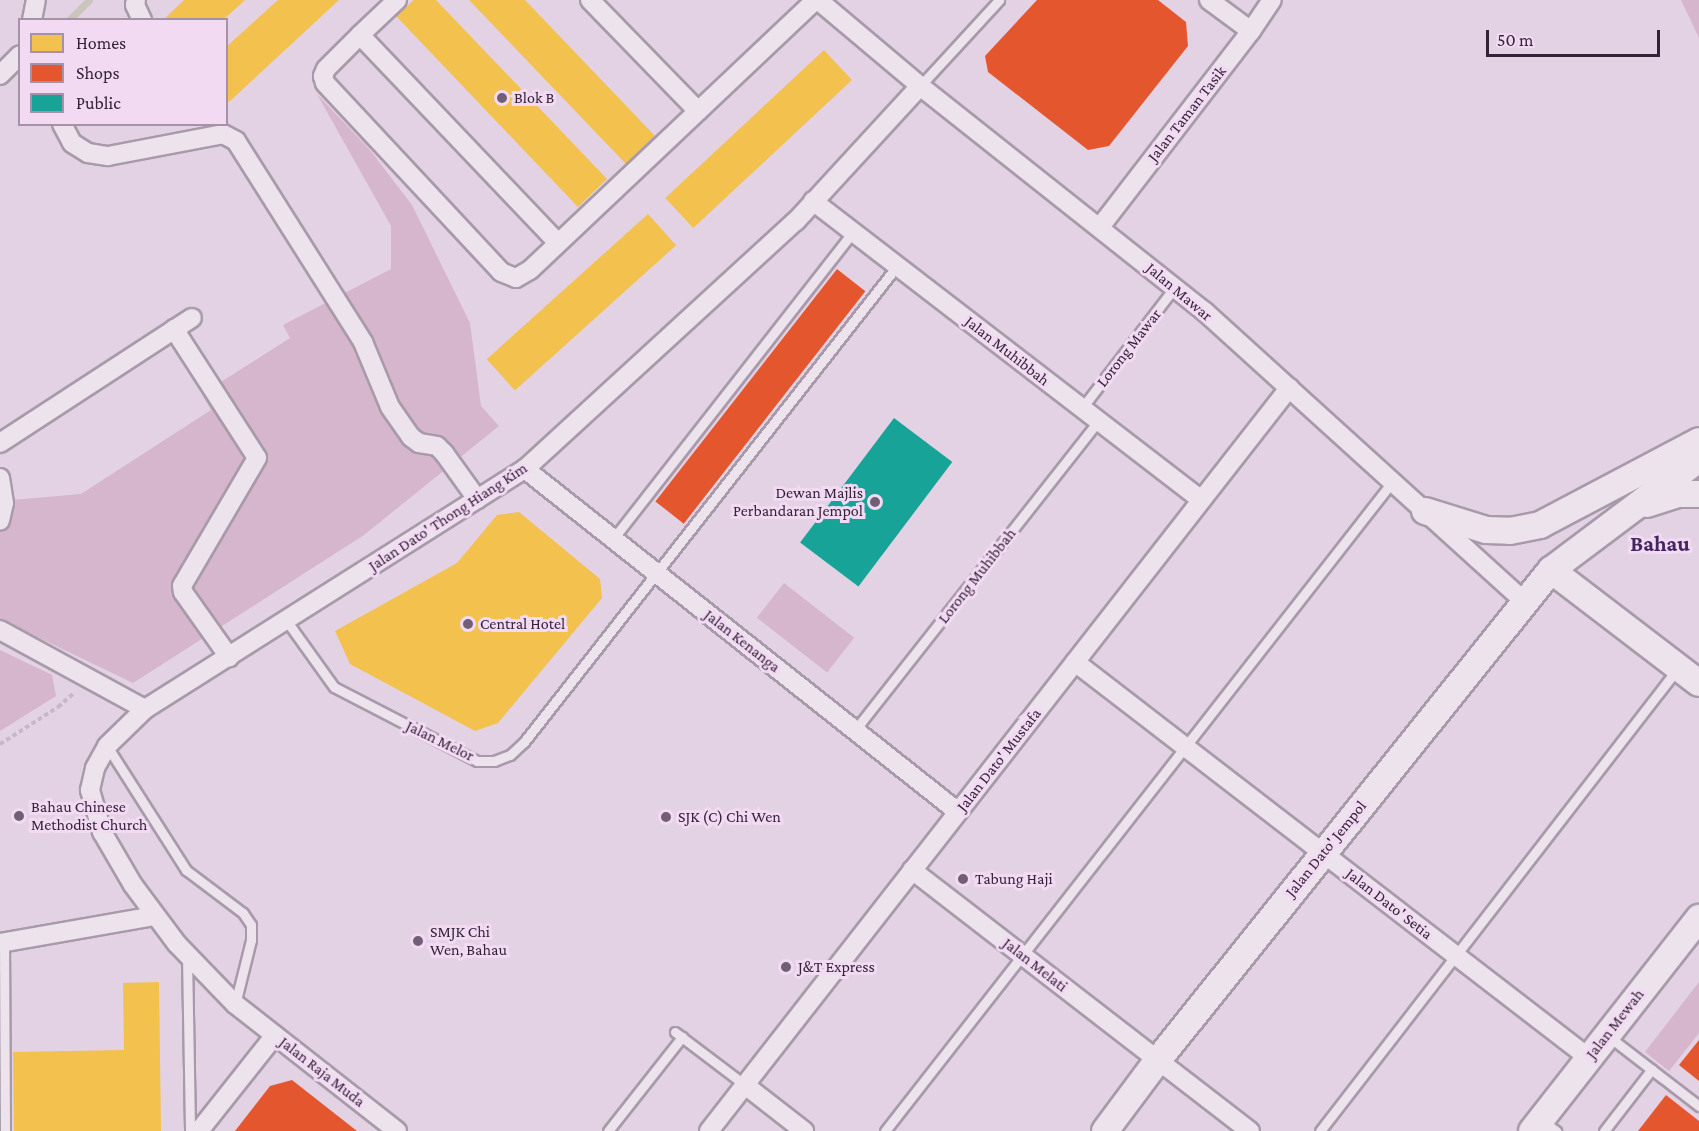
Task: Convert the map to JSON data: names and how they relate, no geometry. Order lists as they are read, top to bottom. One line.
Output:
{"streets":{"main road":["Jalan Dato' Jempol","Jalan Mewah"],"street":["Jalan Taman Tasik","Jalan Mawar","Jalan Muhibbah","Jalan Dato' Thong Hiang Kim","Jalan Kenanga","Jalan Dato' Mustafa","Jalan Dato' Setia","Jalan Melati","Jalan Raja Muda"],"lane":["Lorong Mawar","Lorong Muhibbah","Jalan Melor"]},"crossings":[["Jalan Taman Tasik","Jalan Mawar"],["Jalan Mawar","Lorong Mawar"],["Jalan Mawar","Jalan Dato' Thong Hiang Kim"],["Jalan Mawar","Jalan Dato' Mustafa"],["Jalan Mawar","Jalan Dato' Jempol"],["Lorong Mawar","Jalan Muhibbah"],["Jalan Muhibbah","Jalan Dato' Thong Hiang Kim"],["Jalan Muhibbah","Lorong Muhibbah"],["Jalan Muhibbah","Jalan Melor"],["Jalan Muhibbah","Jalan Dato' Mustafa"],["Jalan Dato' Thong Hiang Kim","Jalan Kenanga"],["Jalan Dato' Thong Hiang Kim","Jalan Melor"],["Jalan Dato' Thong Hiang Kim","Jalan Raja Muda"],["Lorong Muhibbah","Jalan Kenanga"],["Jalan Kenanga","Jalan Melor"],["Jalan Kenanga","Jalan Dato' Mustafa"],["Jalan Dato' Mustafa","Jalan Dato' Setia"],["Jalan Dato' Mustafa","Jalan Melati"],["Jalan Dato' Jempol","Jalan Dato' Setia"],["Jalan Dato' Jempol","Jalan Melati"],["Jalan Dato' Setia","Jalan Mewah"]],"districts":["Bahau"],"places":["Blok B","Dewan Majlis Perbandaran Jempol","Central Hotel","Bahau Chinese Methodist Church","SJK (C) Chi Wen","Tabung Haji","SMJK Chi Wen, Bahau","J&T Express"],"legend":["Homes","Shops","Public"],"scale_bar":"50 m"}
